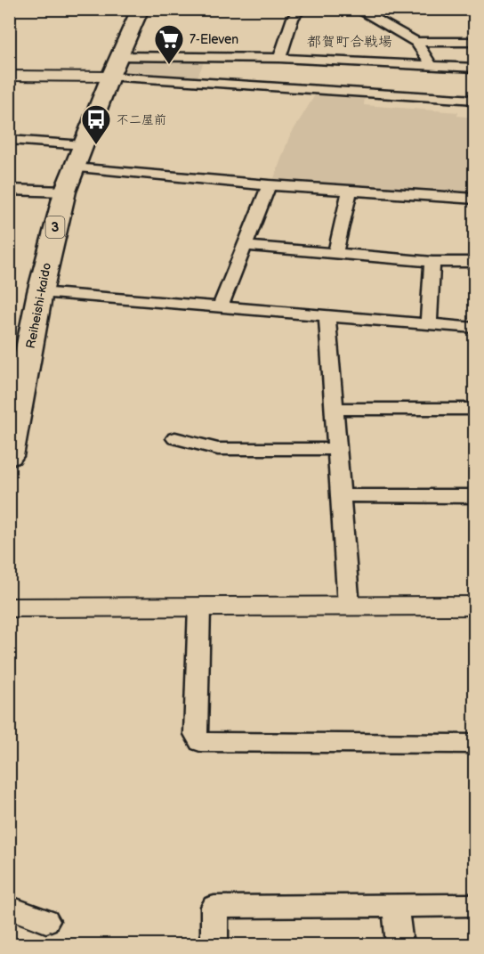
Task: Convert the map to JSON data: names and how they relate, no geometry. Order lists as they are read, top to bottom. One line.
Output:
{"streets":{"main road":["3","Reiheishi-kaido"]},"districts":["都賀町合戦場"],"places":{"supermarket":["7-Eleven"],"bus stop":["不二屋前"]}}
